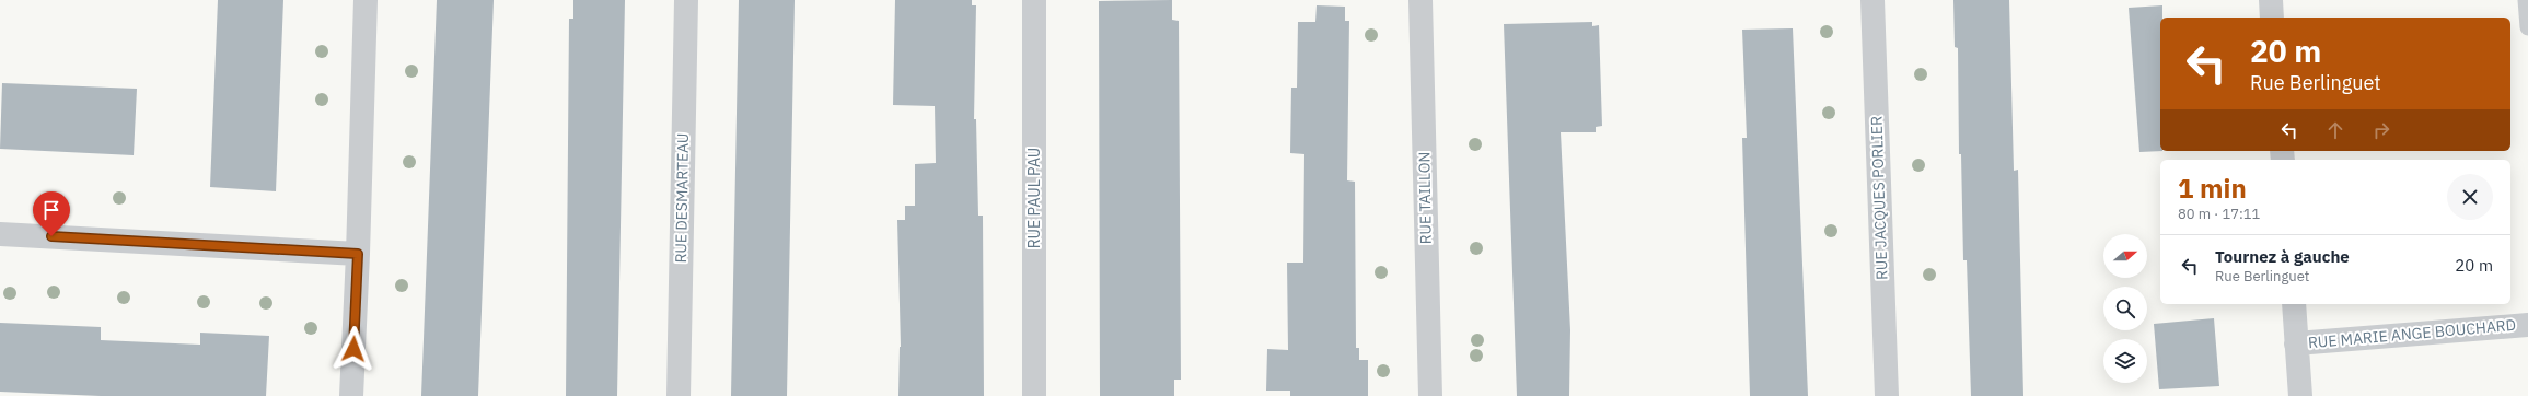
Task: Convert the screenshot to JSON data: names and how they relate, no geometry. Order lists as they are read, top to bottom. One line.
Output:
{"streets":{"street":["RUE DESMARTEAU","RUE PAUL PAU","RUE TAILLON","RUE JACQUES PORLIER","RUE MARIE ANGE BOUCHARD"]},"north":"right","page":{"turn":["20 m","Rue Berlinguet"],"heading":["1 min","80 m · 17:11"],"list":[{"name":"Tournez à gauche","note":"Rue Berlinguet","value":"20 m"}]}}
